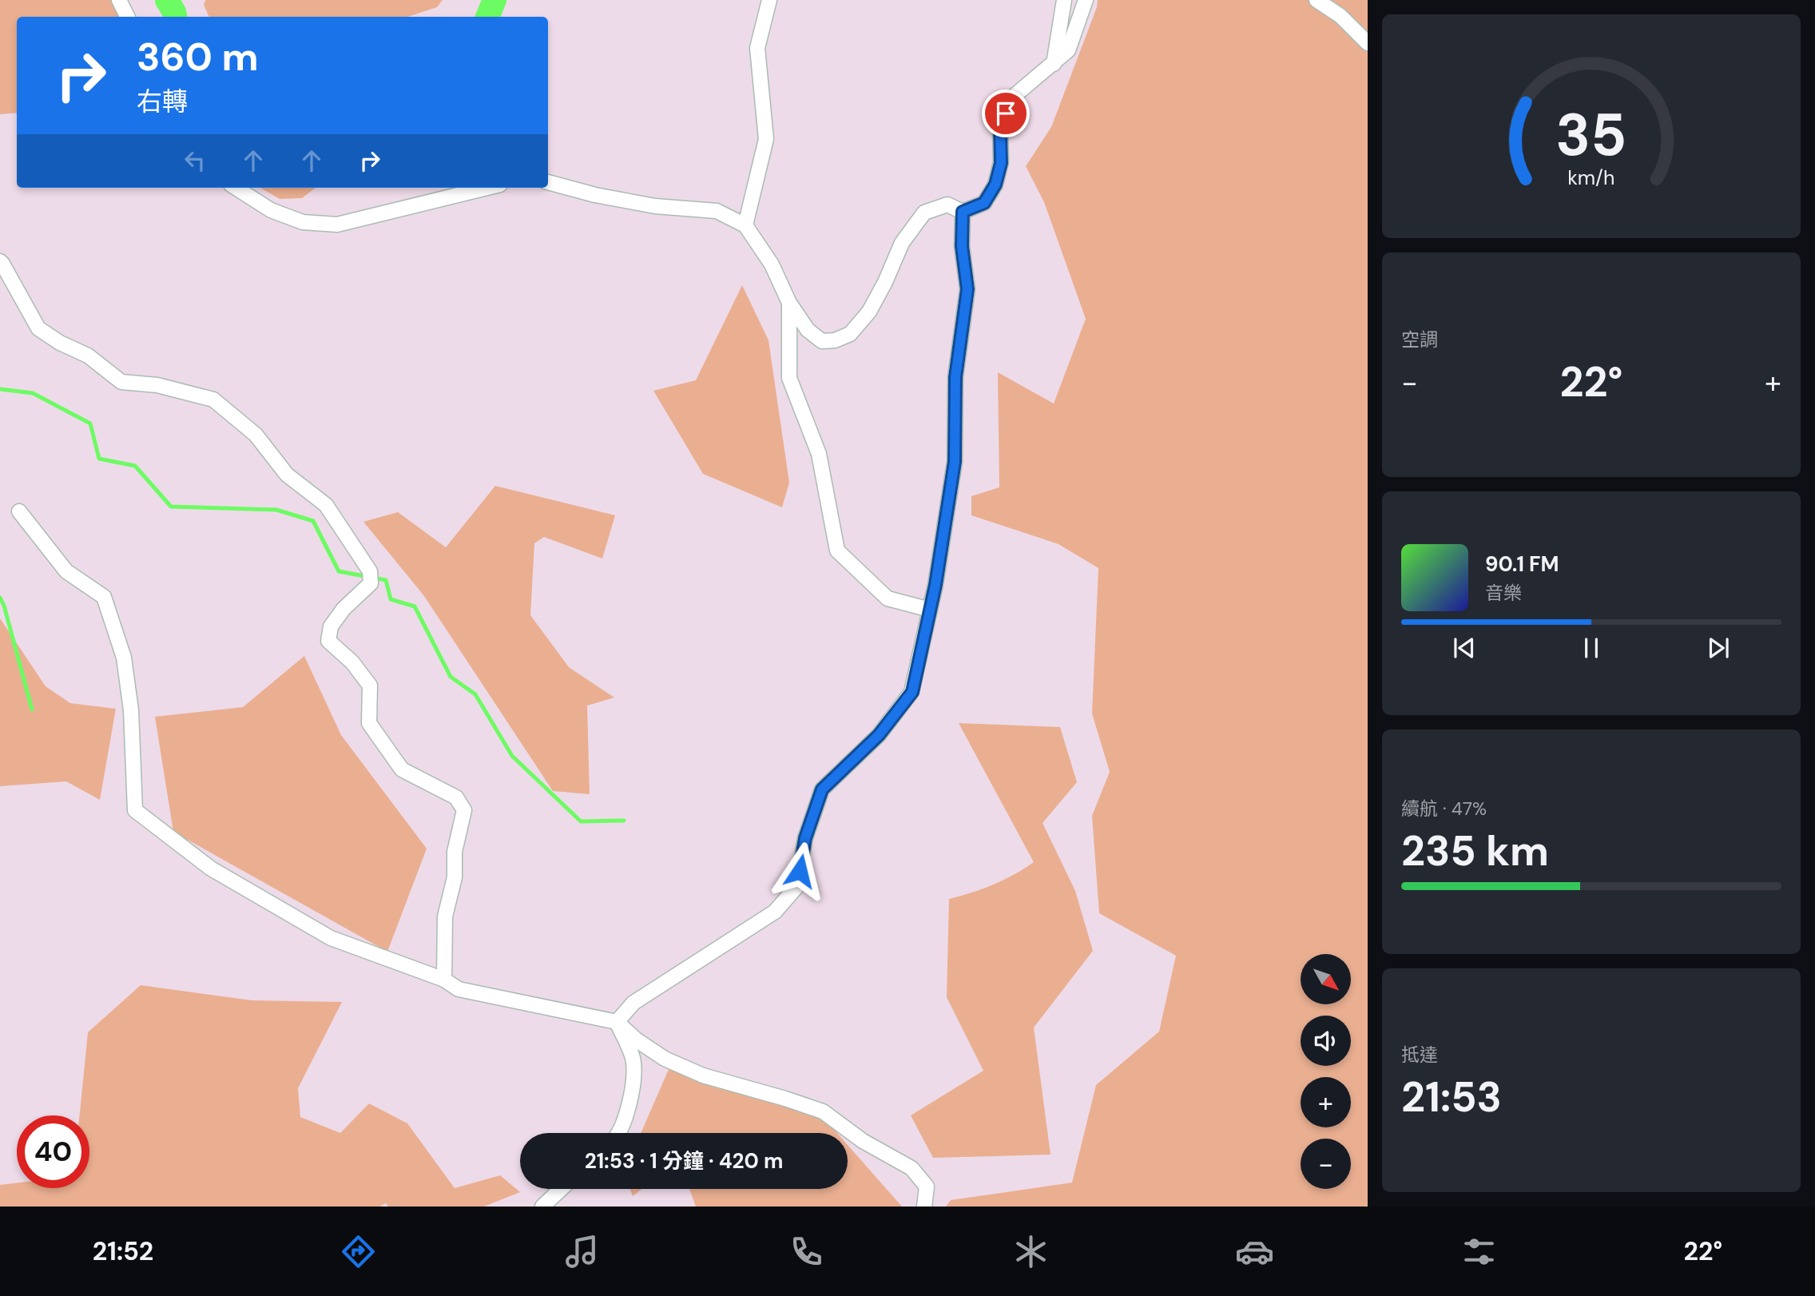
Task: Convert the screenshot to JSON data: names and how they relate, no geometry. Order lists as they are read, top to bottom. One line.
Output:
{"north":"bottom right","page":{"turn":["360 m","右轉"],"tile":["空調",["續航 · 47%","235 km"],["抵達","21:53"]],"heat":["−","22°","+"],"song":["90.1 FM","音樂"],"map_buttons":["+","−"],"limit":"40","trip":"21:53 · 1 分鐘 · 420 m","tabs":["21:52","22°"],"gauge":["35","km/h"]}}
